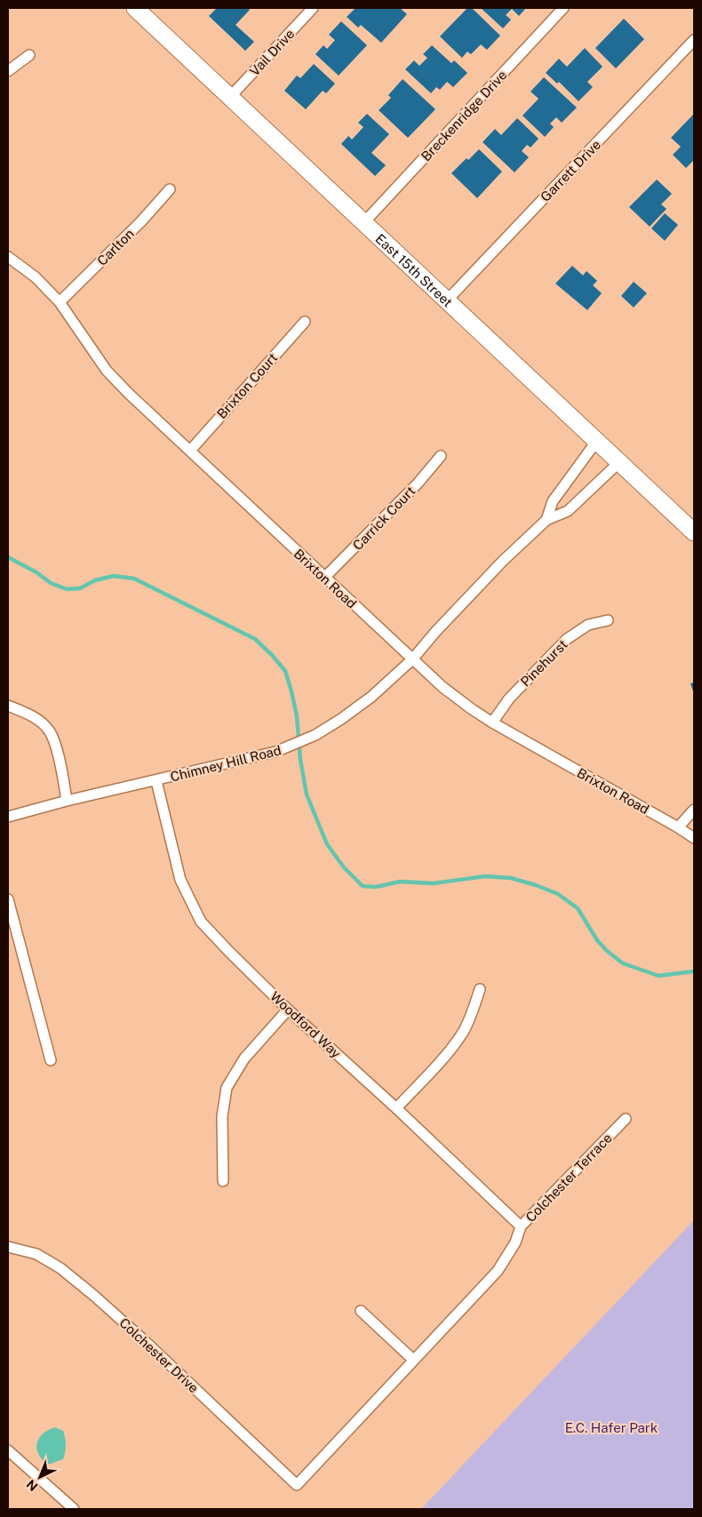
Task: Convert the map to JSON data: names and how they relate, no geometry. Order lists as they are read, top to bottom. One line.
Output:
{"streets":{"main road":["East 15th Street"],"street":["Vail Drive","Breckenridge Drive","Garrett Drive","Carlton","Brixton Court","Carrick Court","Brixton Road","Pinehurst","Chimney Hill Road","Woodford Way","Colchester Terrace","Colchester Drive"]},"crossings":[["Vail Drive","East 15th Street"],["Breckenridge Drive","East 15th Street"],["Garrett Drive","East 15th Street"],["Carlton","Brixton Road"],["Brixton Court","Brixton Road"],["Carrick Court","Brixton Road"],["Brixton Road","Pinehurst"],["Brixton Road","Chimney Hill Road"],["Chimney Hill Road","Woodford Way"],["Woodford Way","Colchester Terrace"],["Colchester Terrace","Colchester Drive"]],"parks":["E.C. Hafer Park"],"north":"bottom left"}
